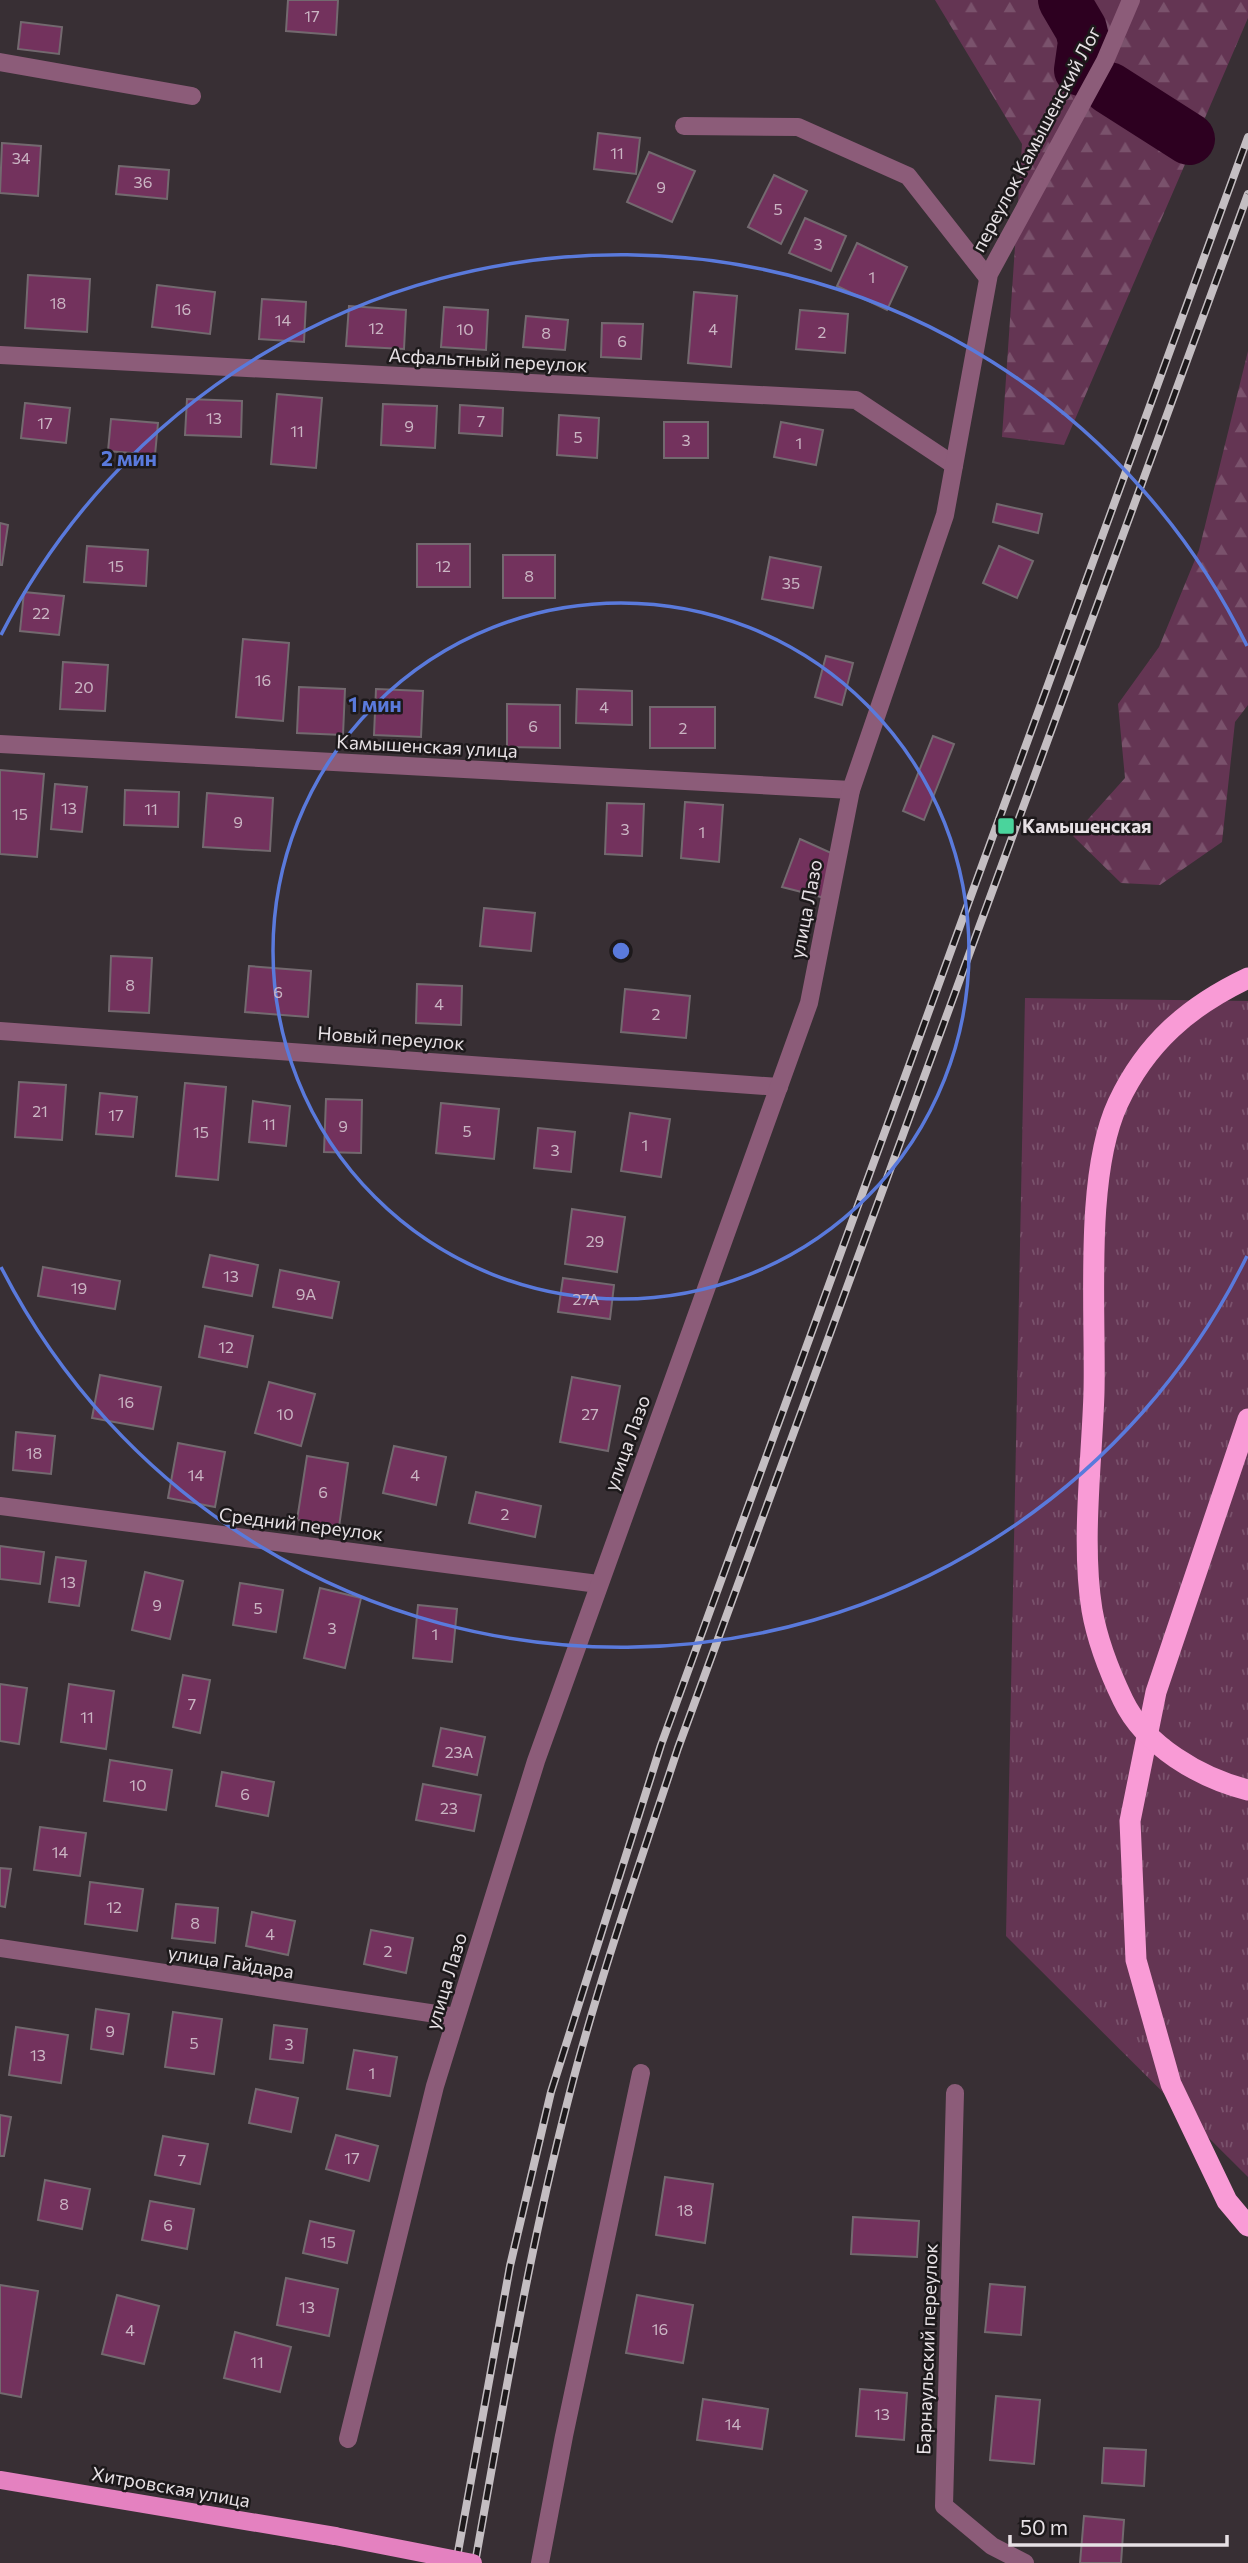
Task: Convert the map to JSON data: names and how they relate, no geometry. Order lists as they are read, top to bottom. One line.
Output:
{"streets":{"main road":["Хитровская улица"],"street":["переулок Камышенский Лог","Асфальтный переулок","Камышенская улица","улица Лазо","Новый переулок","Средний переулок","улица Гайдара","Барнаульский переулок"]},"crossings":[["переулок Камышенский Лог","Асфальтный переулок"],["переулок Камышенский Лог","улица Лазо"],["Асфальтный переулок","улица Лазо"],["Камышенская улица","улица Лазо"],["улица Лазо","Новый переулок"],["улица Лазо","Средний переулок"],["улица Лазо","улица Гайдара"]],"places":{"transit":["Камышенская"]},"house_numbers":["17","11","34","36","9","5","3","1","18","16","14","12","10","4","2","8","6","13","7","17","9","11","5","3","1","15","12","8","35","22","16","20","4","6","2","13","11","15","9","3","1","8","6","4","2","21","17","11","9","5","15","1","3","29","13","19","9А","27А","12","16","10","27","18","14","4","6","2","13","9","5","3","1","7","11","23А","10","6","23","14","12","8","4","2","9","5","3","13","1","17","7","8","18","6","15","13","16","4","11","13","14"],"scale_bar":"50 m","rings":["2 мин","1 мин"]}
